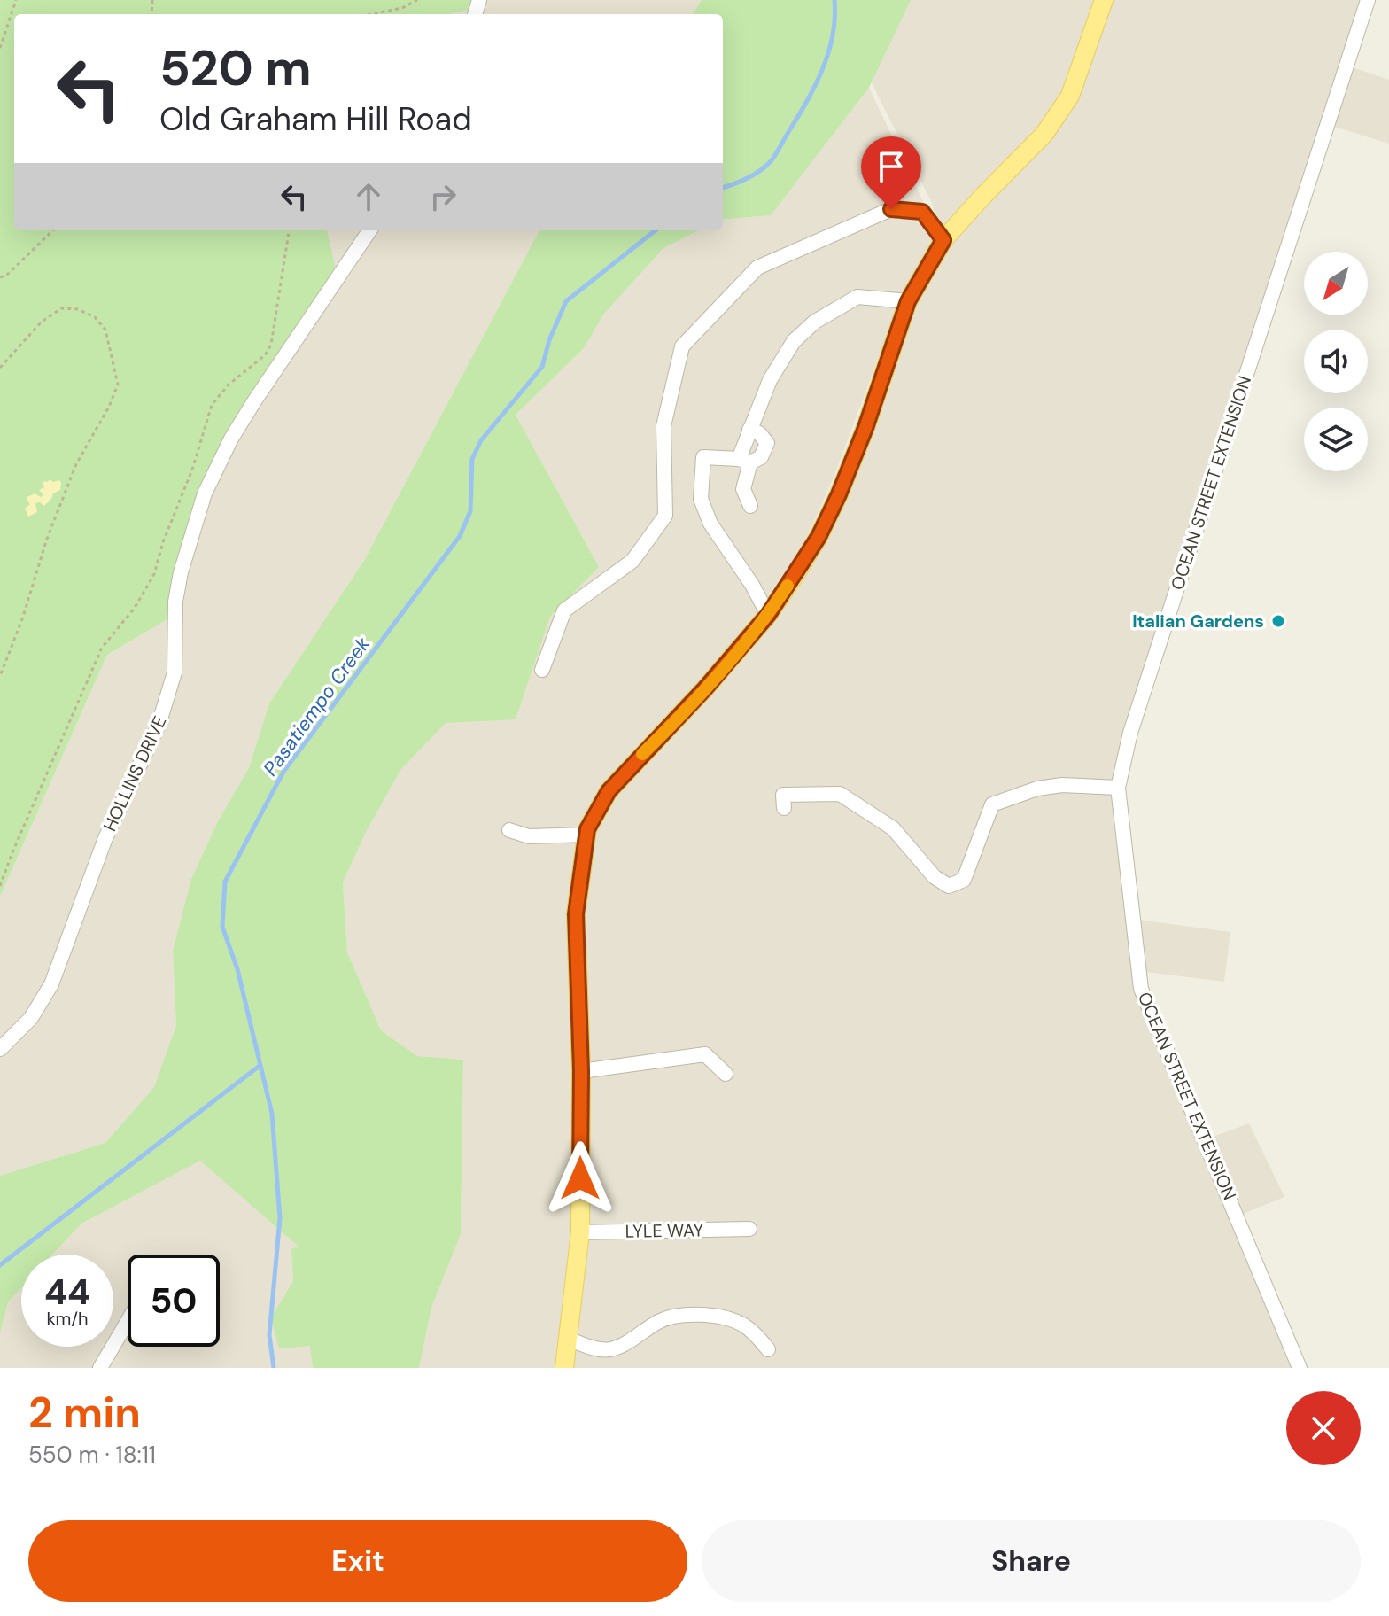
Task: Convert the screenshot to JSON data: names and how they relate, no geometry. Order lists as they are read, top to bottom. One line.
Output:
{"streets":{"street":["OCEAN STREET EXTENSION","HOLLINS DRIVE","LYLE WAY"]},"water":["Pasatiempo Creek"],"places":["Italian Gardens"],"north":"bottom left","page":{"turn":["520 m","Old Graham Hill Road"],"speed":"44 km/h","limit":"50","heading":["2 min","550 m · 18:11"],"buttons":["Exit","Share"]}}
